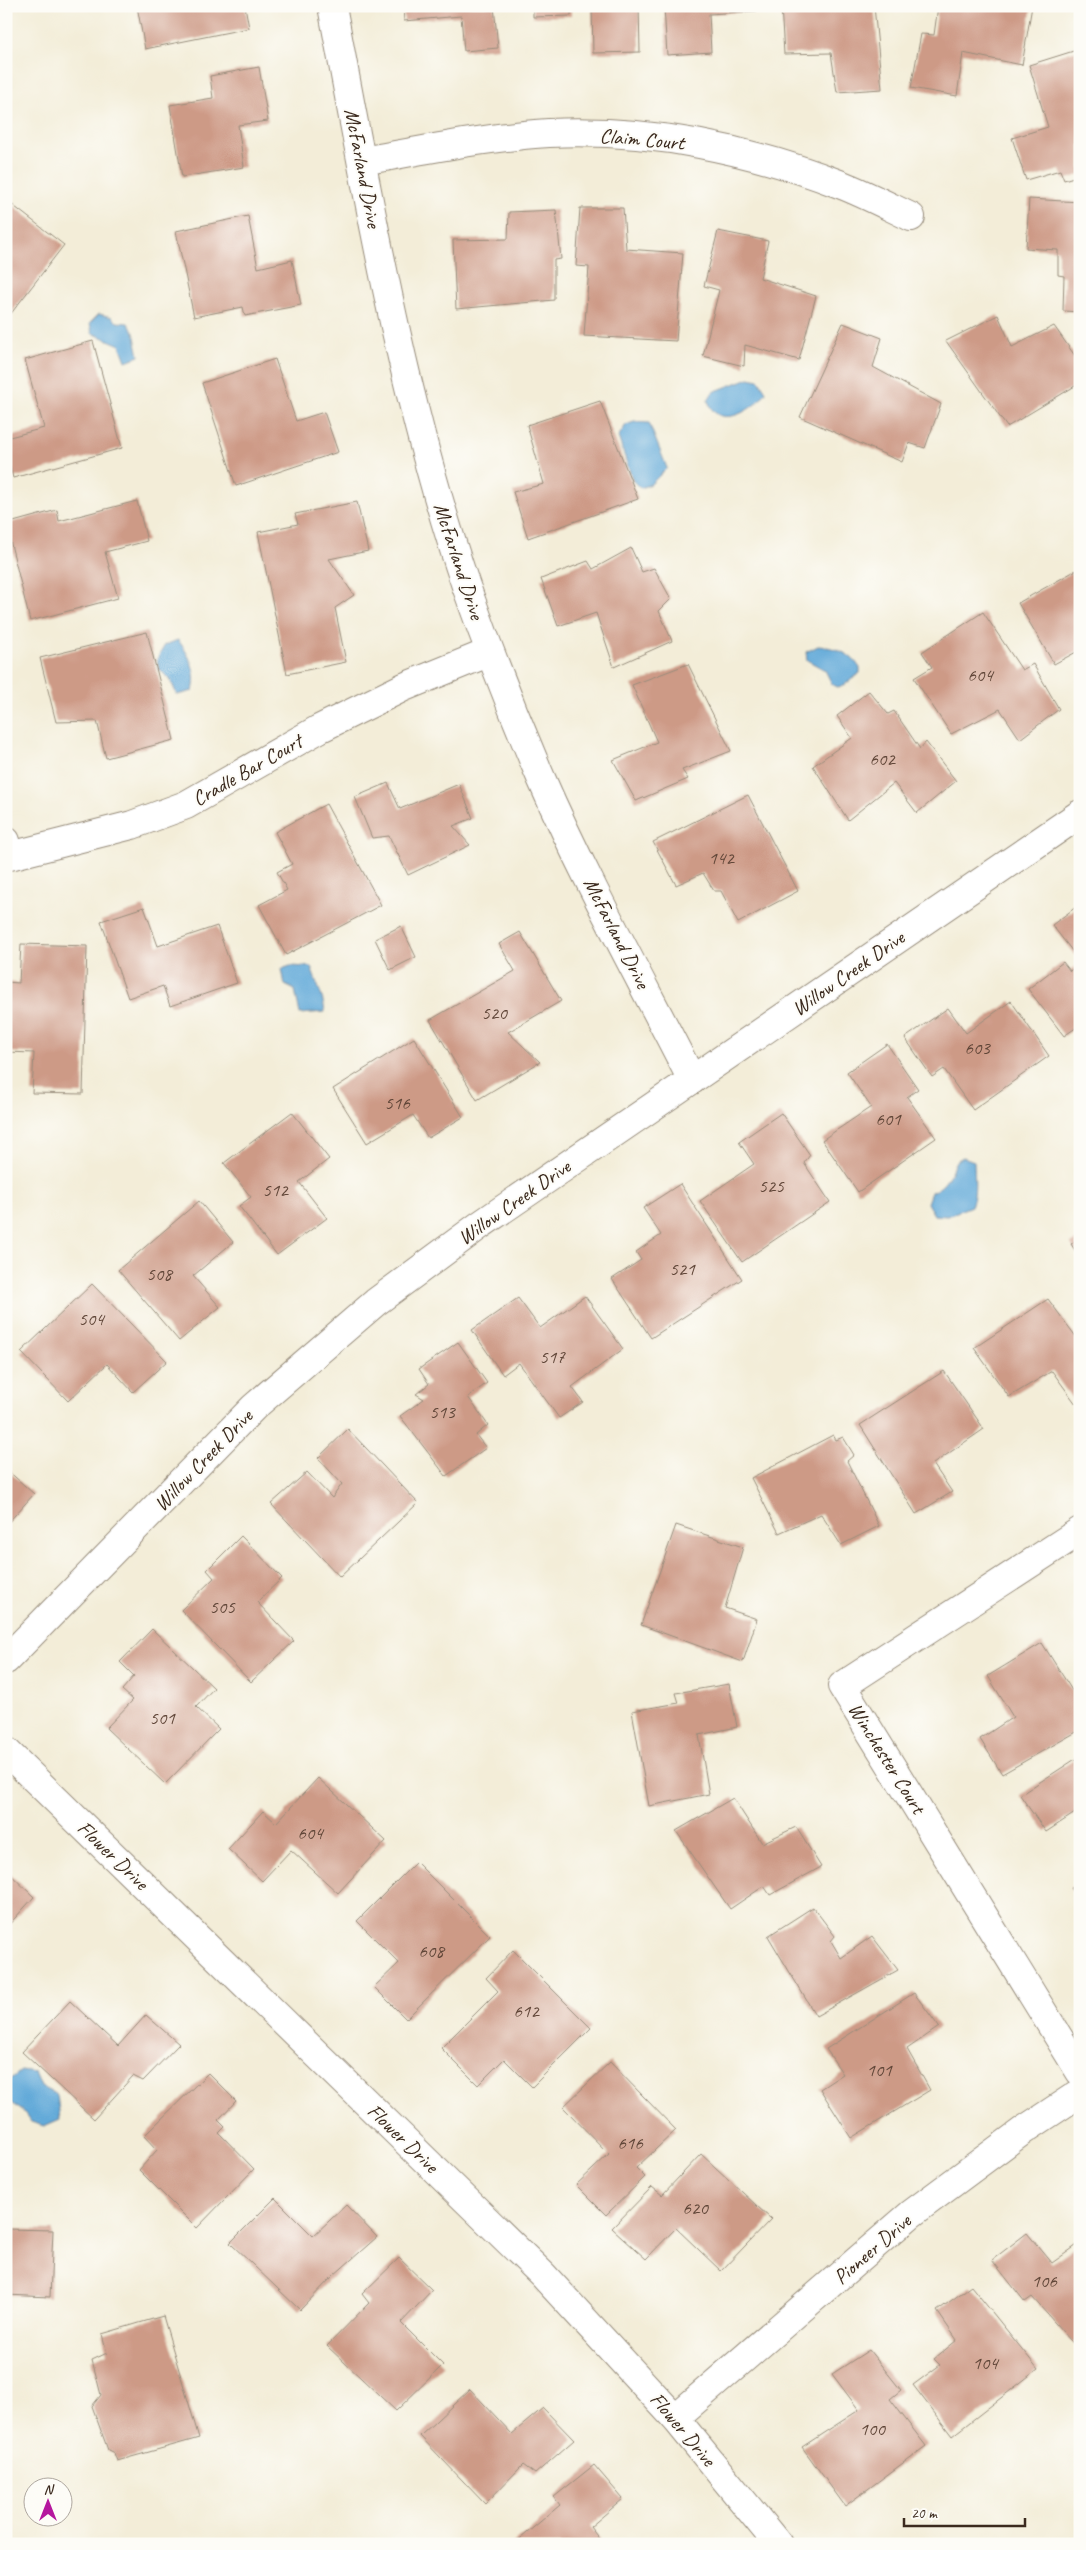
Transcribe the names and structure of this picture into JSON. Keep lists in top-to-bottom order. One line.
{"streets":{"street":["Claim Court","McFarland Drive","Cradle Bar Court","Willow Creek Drive","Winchester Court","Flower Drive","Pioneer Drive"]},"crossings":[["Claim Court","McFarland Drive"],["McFarland Drive","Cradle Bar Court"],["McFarland Drive","Willow Creek Drive"],["Flower Drive","Pioneer Drive"]],"house_numbers":["604","602","142","520","603","516","601","525","512","521","508","504","517","513","505","501","604","608","612","101","616","620","106","104","100"],"scale_bar":"20 m","north":"top"}
